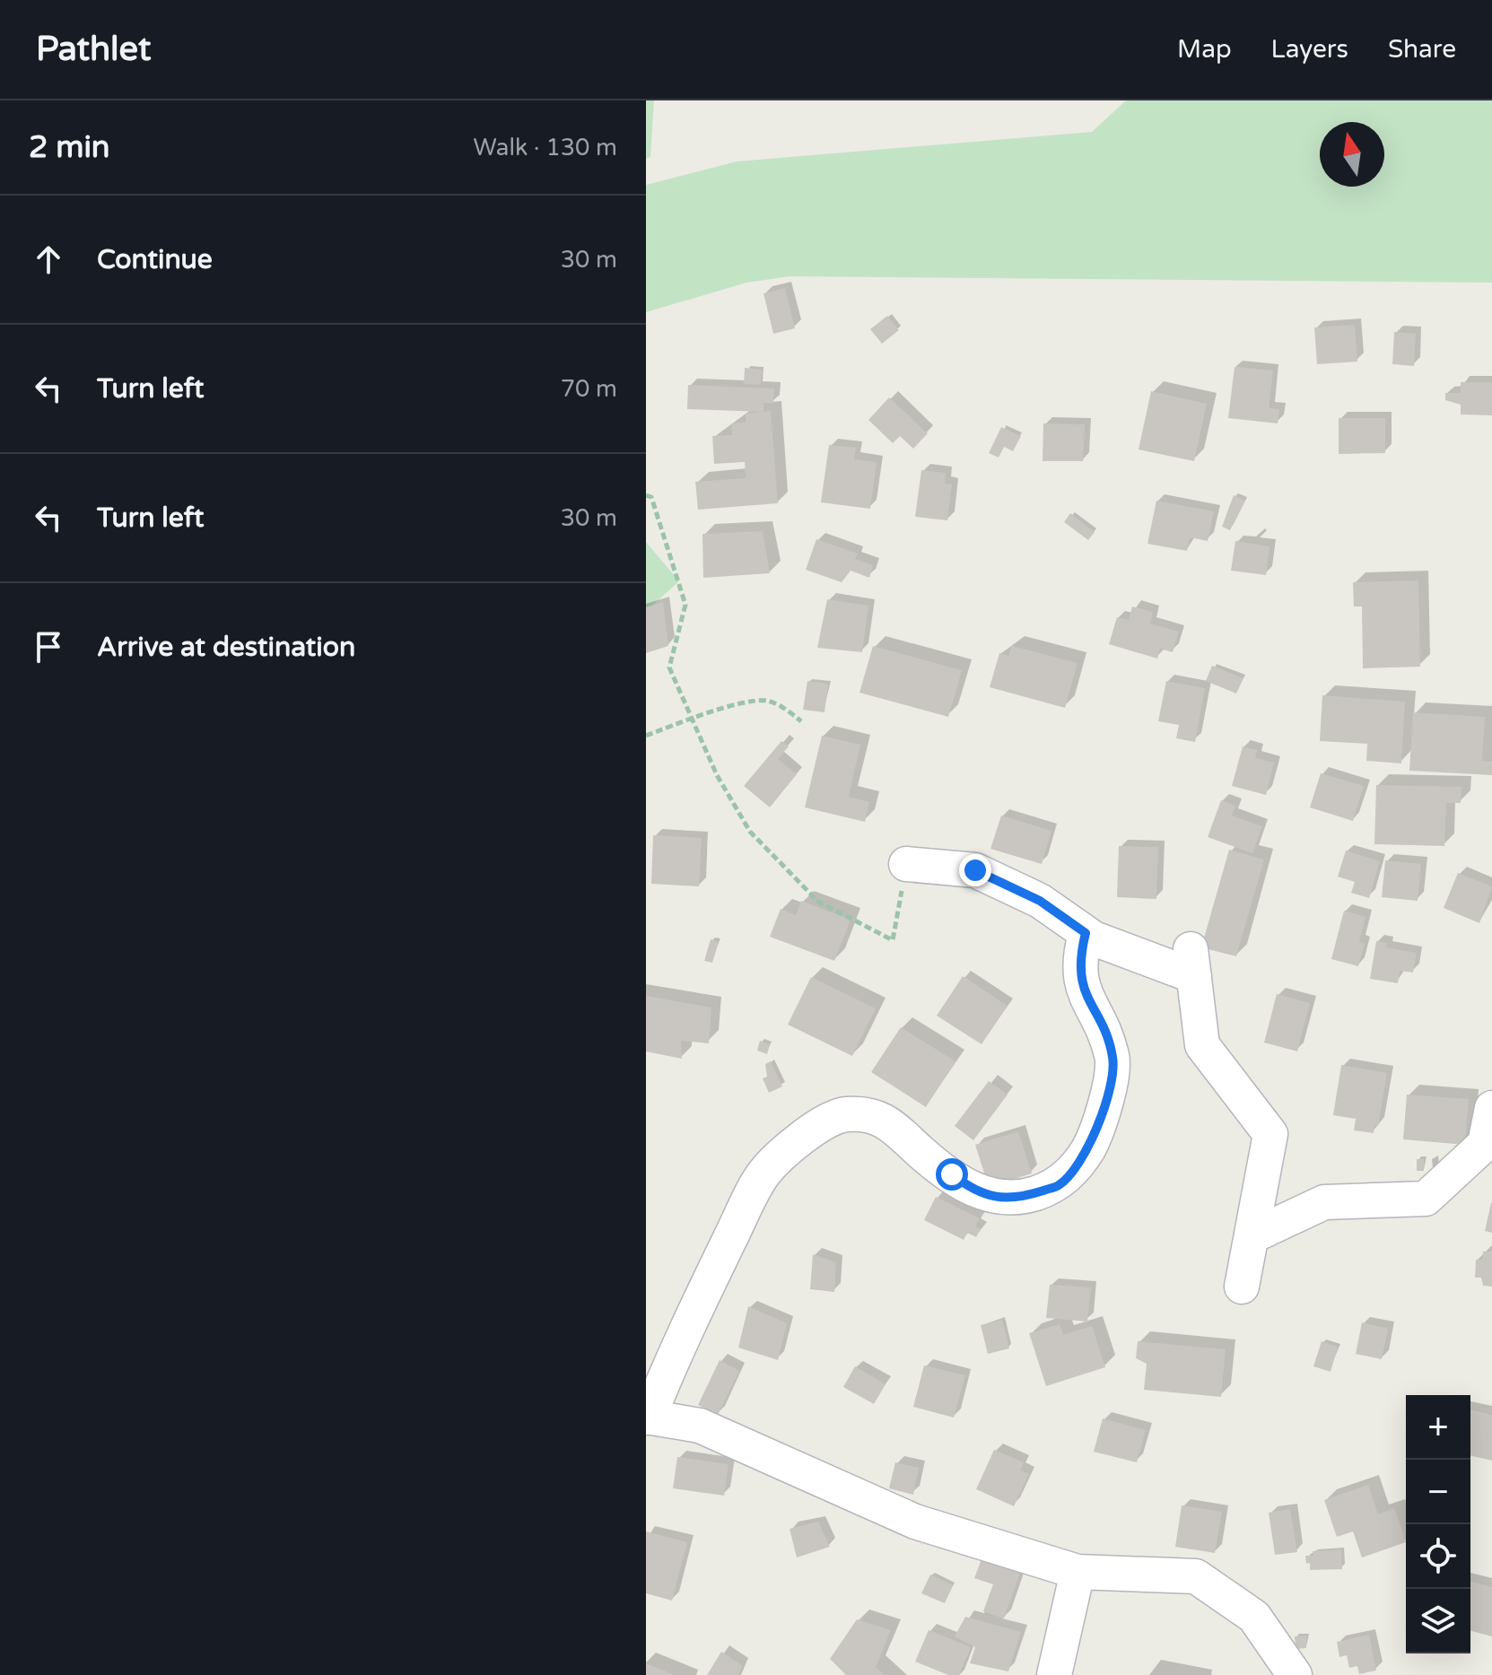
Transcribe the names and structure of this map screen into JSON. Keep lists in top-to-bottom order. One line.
{"north":"top","page":{"header":"Pathlet","nav":["Map","Layers","Share"],"heading":["2 min","Walk · 130 m"],"list":[["Continue","30 m"],["Turn left","70 m"],["Turn left","30 m"],"Arrive at destination"],"map_buttons":["+","−"]}}
